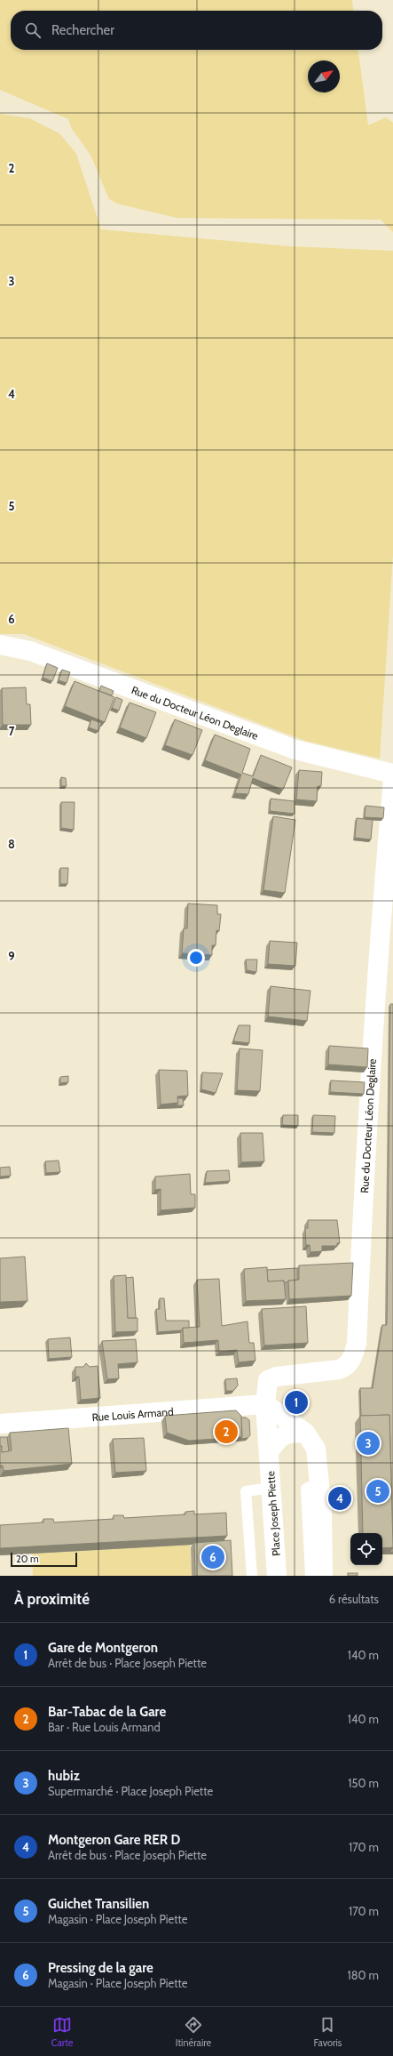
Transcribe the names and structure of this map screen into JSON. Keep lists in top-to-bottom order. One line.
{"streets":{"street":["Rue du Docteur Léon Deglaire","Rue Louis Armand","Place Joseph Piette"]},"crossings":[["Rue du Docteur Léon Deglaire","Rue Louis Armand"],["Rue du Docteur Léon Deglaire","Place Joseph Piette"],["Rue Louis Armand","Place Joseph Piette"]],"scale_bar":"20 m","north":"top right","page":{"search":"Rechercher","pins":["1","2","3","5","4","6"],"scale":"20 m","heading":["À proximité","6 résultats"],"list":[{"mark":"1","name":"Gare de Montgeron","note":"Arrêt de bus · Place Joseph Piette","value":"140 m"},{"mark":"2","name":"Bar-Tabac de la Gare","note":"Bar · Rue Louis Armand","value":"140 m"},{"mark":"3","name":"hubiz","note":"Supermarché · Place Joseph Piette","value":"150 m"},{"mark":"4","name":"Montgeron Gare RER D","note":"Arrêt de bus · Place Joseph Piette","value":"170 m"},{"mark":"5","name":"Guichet Transilien","note":"Magasin · Place Joseph Piette","value":"170 m"},{"mark":"6","name":"Pressing de la gare","note":"Magasin · Place Joseph Piette","value":"180 m"}],"nav":["Carte","Itinéraire","Favoris"]},"grid":{"rows":["2","3","4","5","6","7","8","9"]}}
